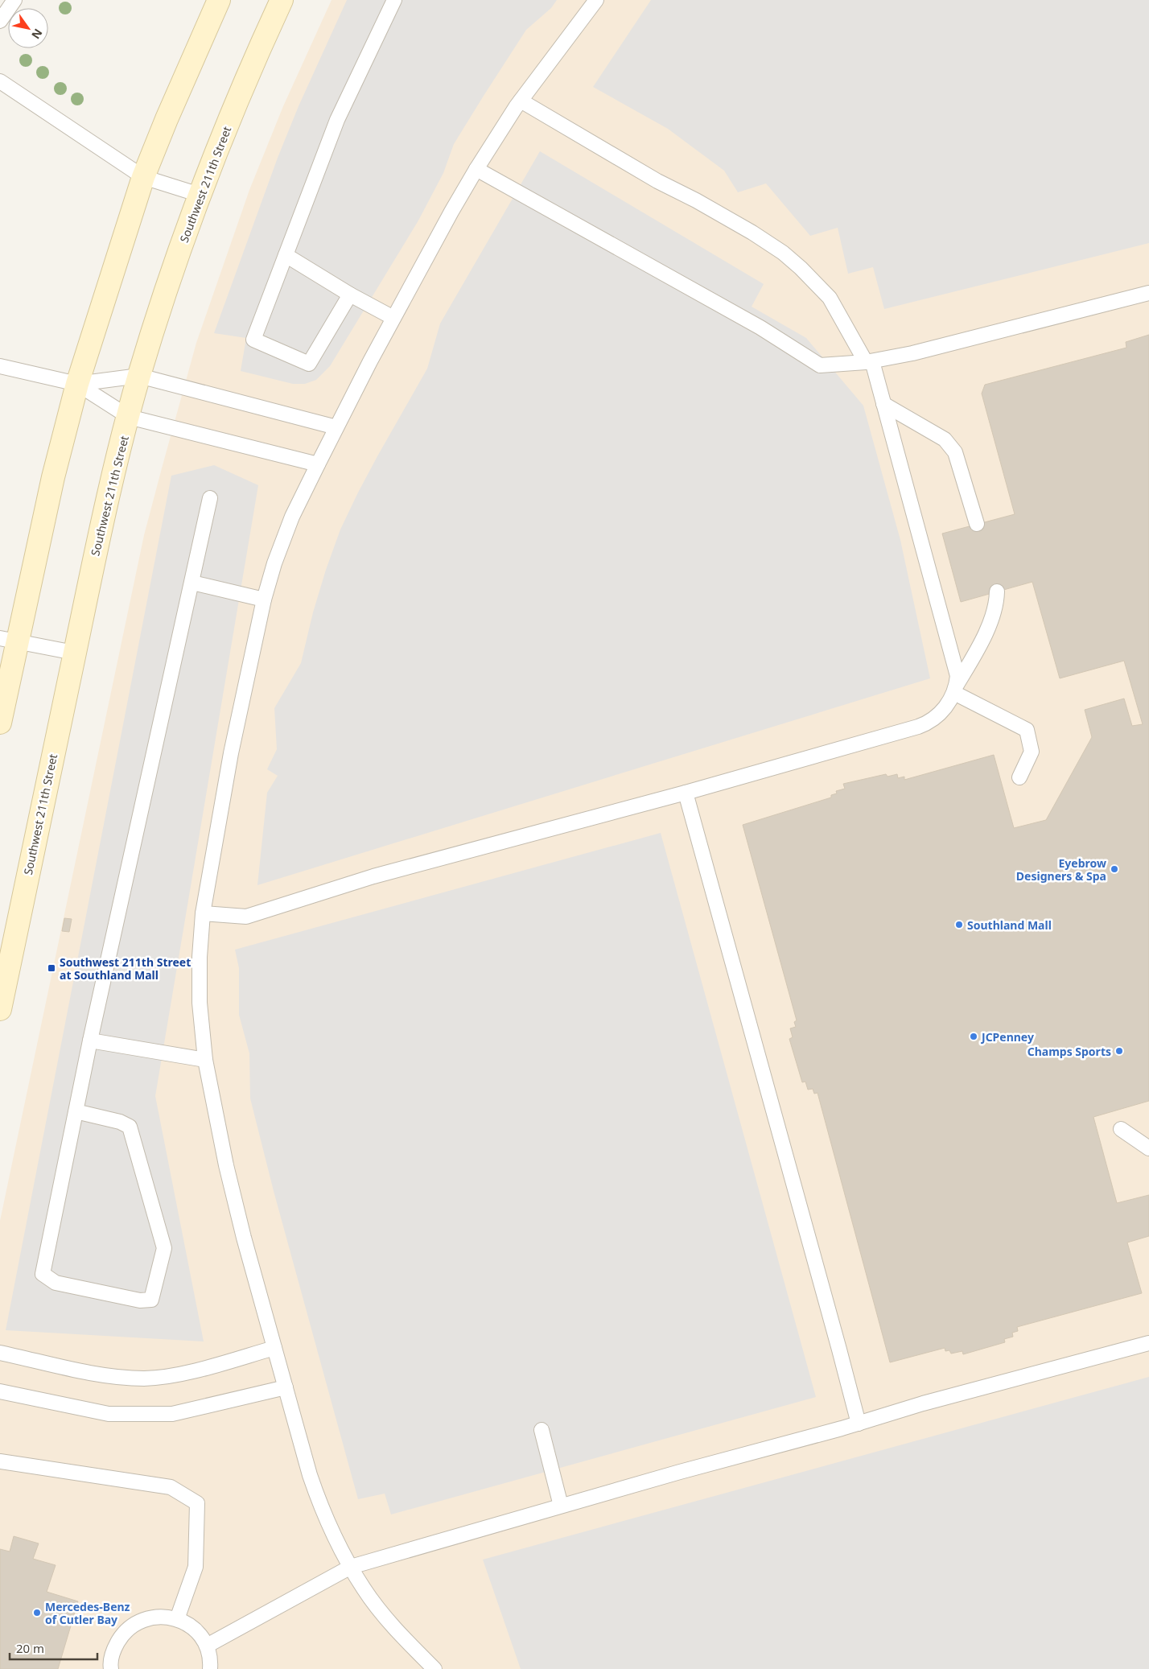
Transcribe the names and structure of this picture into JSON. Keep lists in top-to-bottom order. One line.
{"streets":{"main road":["Southwest 211th Street"]},"places":{"other":["Eyebrow Designers & Spa","Southland Mall","JCPenney","Champs Sports","Mercedes-Benz of Cutler Bay"],"transit":["Southwest 211th Street at Southland Mall"]},"scale_bar":"20 m","north":"bottom right"}
